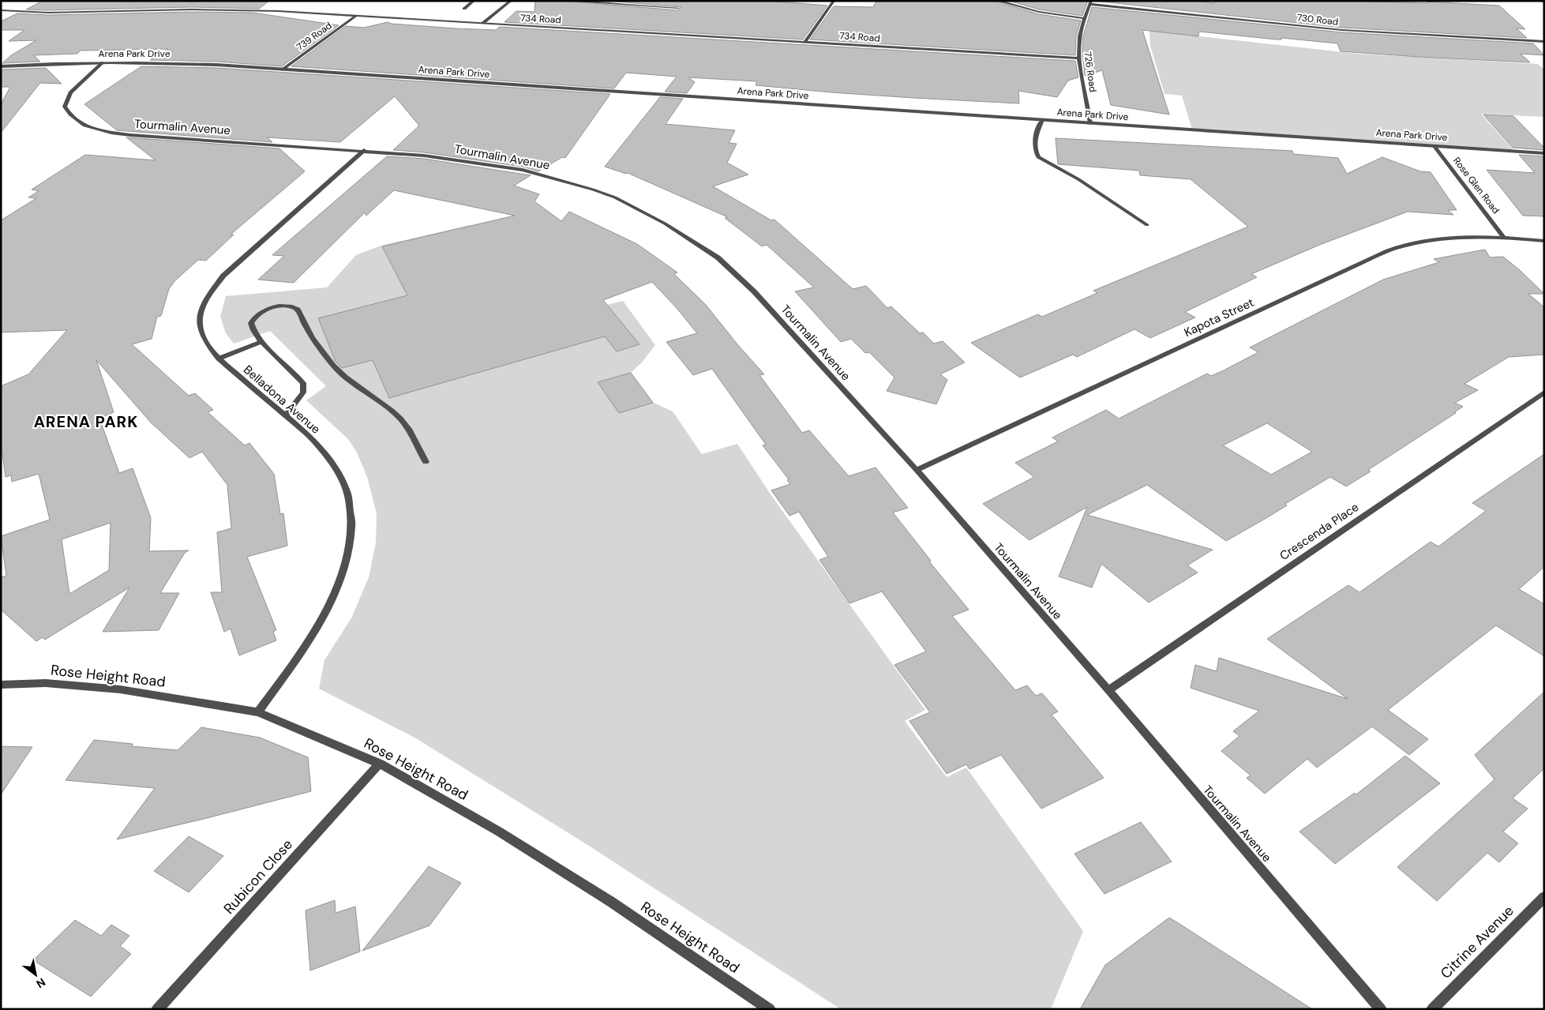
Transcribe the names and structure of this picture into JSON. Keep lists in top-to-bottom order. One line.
{"streets":{"street":["734 Road","730 Road","739 Road","Arena Park Drive","726 Road","Tourmalin Avenue","Rose Glen Road","Kapota Street","Belladona Avenue","Crescenda Place","Rose Height Road","Rubicon Close","Citrine Avenue"]},"crossings":[["734 Road","739 Road"],["734 Road","726 Road"],["730 Road","726 Road"],["739 Road","Arena Park Drive"],["Arena Park Drive","726 Road"],["Arena Park Drive","Tourmalin Avenue"],["Arena Park Drive","Rose Glen Road"],["Tourmalin Avenue","Kapota Street"],["Tourmalin Avenue","Belladona Avenue"],["Tourmalin Avenue","Crescenda Place"],["Rose Glen Road","Kapota Street"],["Belladona Avenue","Rose Height Road"],["Rose Height Road","Rubicon Close"]],"districts":["ARENA PARK"],"north":"bottom right"}
